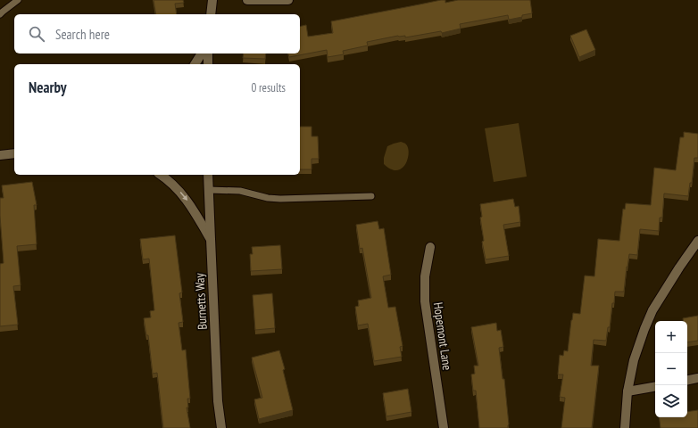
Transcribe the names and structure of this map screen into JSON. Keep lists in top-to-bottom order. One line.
{"streets":{"street":["Burnetts Way","Hopemont Lane"]},"page":{"search":"Search here","heading":["Nearby","0 results"],"map_buttons":["+","−"]}}
